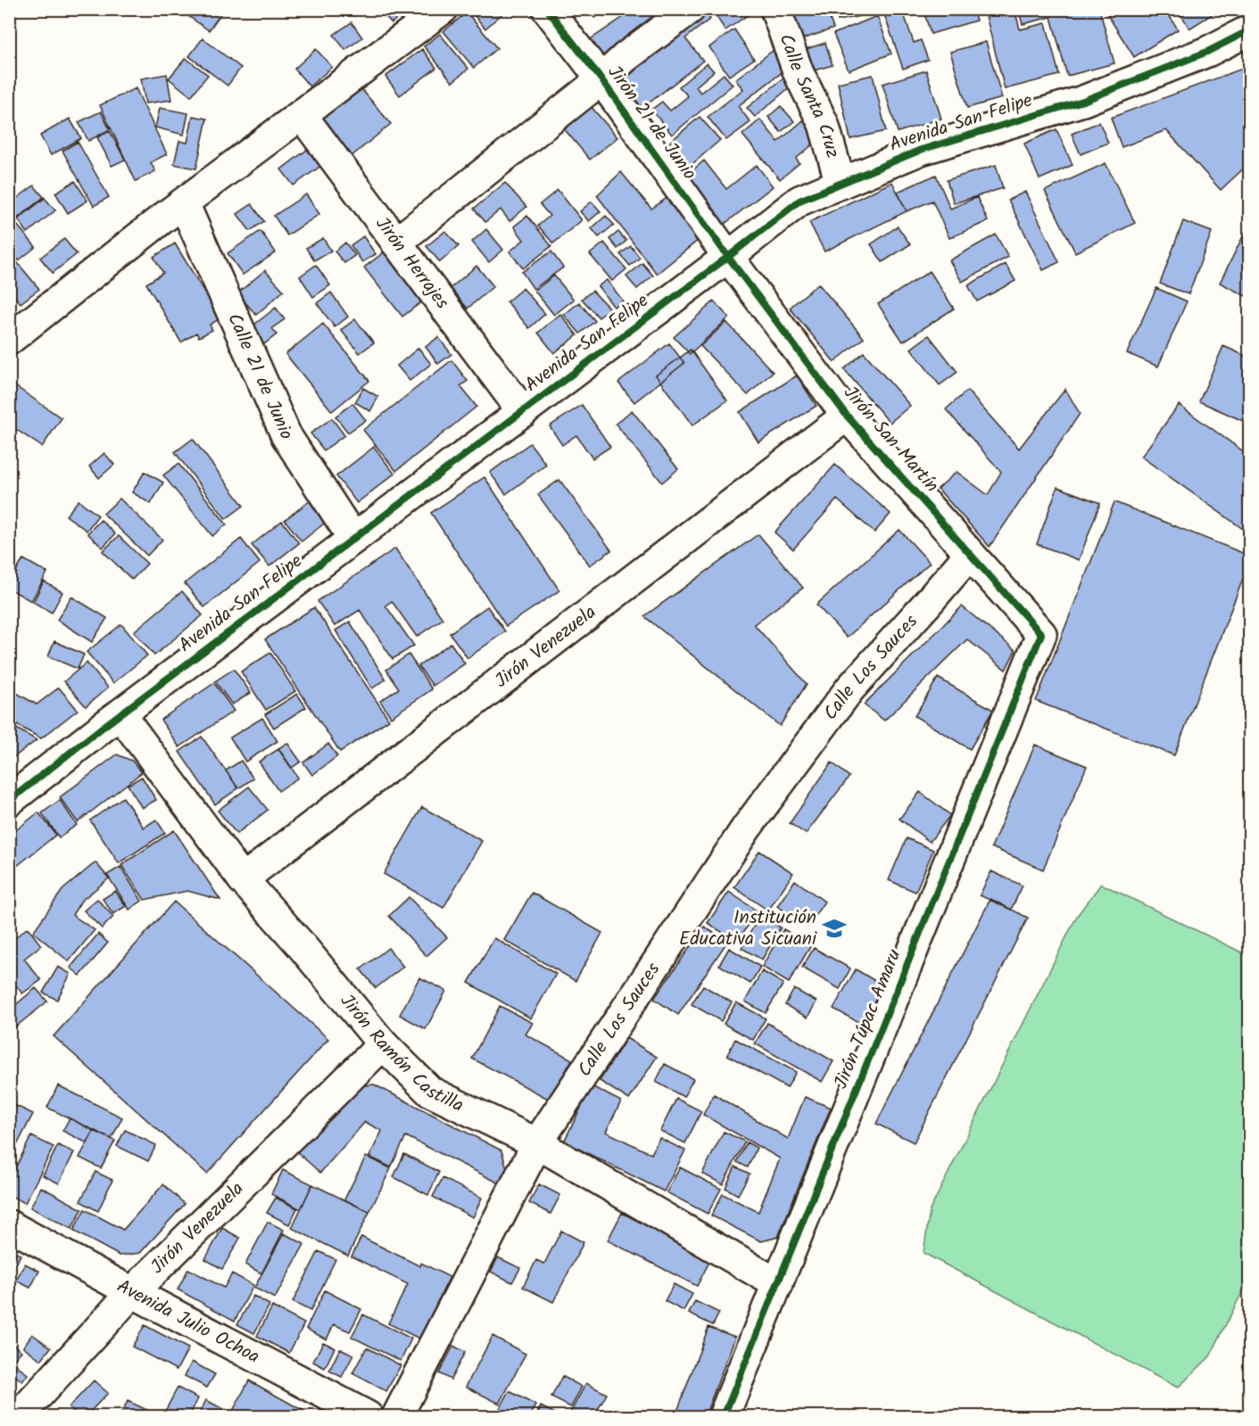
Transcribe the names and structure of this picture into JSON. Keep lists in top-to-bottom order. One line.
{"streets":{"street":["Calle Santa Cruz","Jirón 21 de Junio","Avenida San Felipe","Jirón Herrajes","Calle 21 de Junio","Jirón San Martín","Jirón Venezuela","Calle Los Sauces","Jirón Túpac Amaru","Jirón Ramón Castilla","Avenida Julio Ochoa"]},"crossings":[["Calle Santa Cruz","Avenida San Felipe"],["Jirón 21 de Junio","Avenida San Felipe"],["Jirón 21 de Junio","Jirón San Martín"],["Avenida San Felipe","Jirón Herrajes"],["Avenida San Felipe","Calle 21 de Junio"],["Avenida San Felipe","Jirón San Martín"],["Avenida San Felipe","Jirón Ramón Castilla"],["Jirón San Martín","Jirón Venezuela"],["Jirón San Martín","Calle Los Sauces"],["Jirón San Martín","Jirón Túpac Amaru"],["Jirón Venezuela","Jirón Ramón Castilla"],["Jirón Venezuela","Avenida Julio Ochoa"],["Calle Los Sauces","Jirón Ramón Castilla"],["Jirón Túpac Amaru","Jirón Ramón Castilla"]],"places":{"school or university":["Institución Educativa Sicuani"]}}
